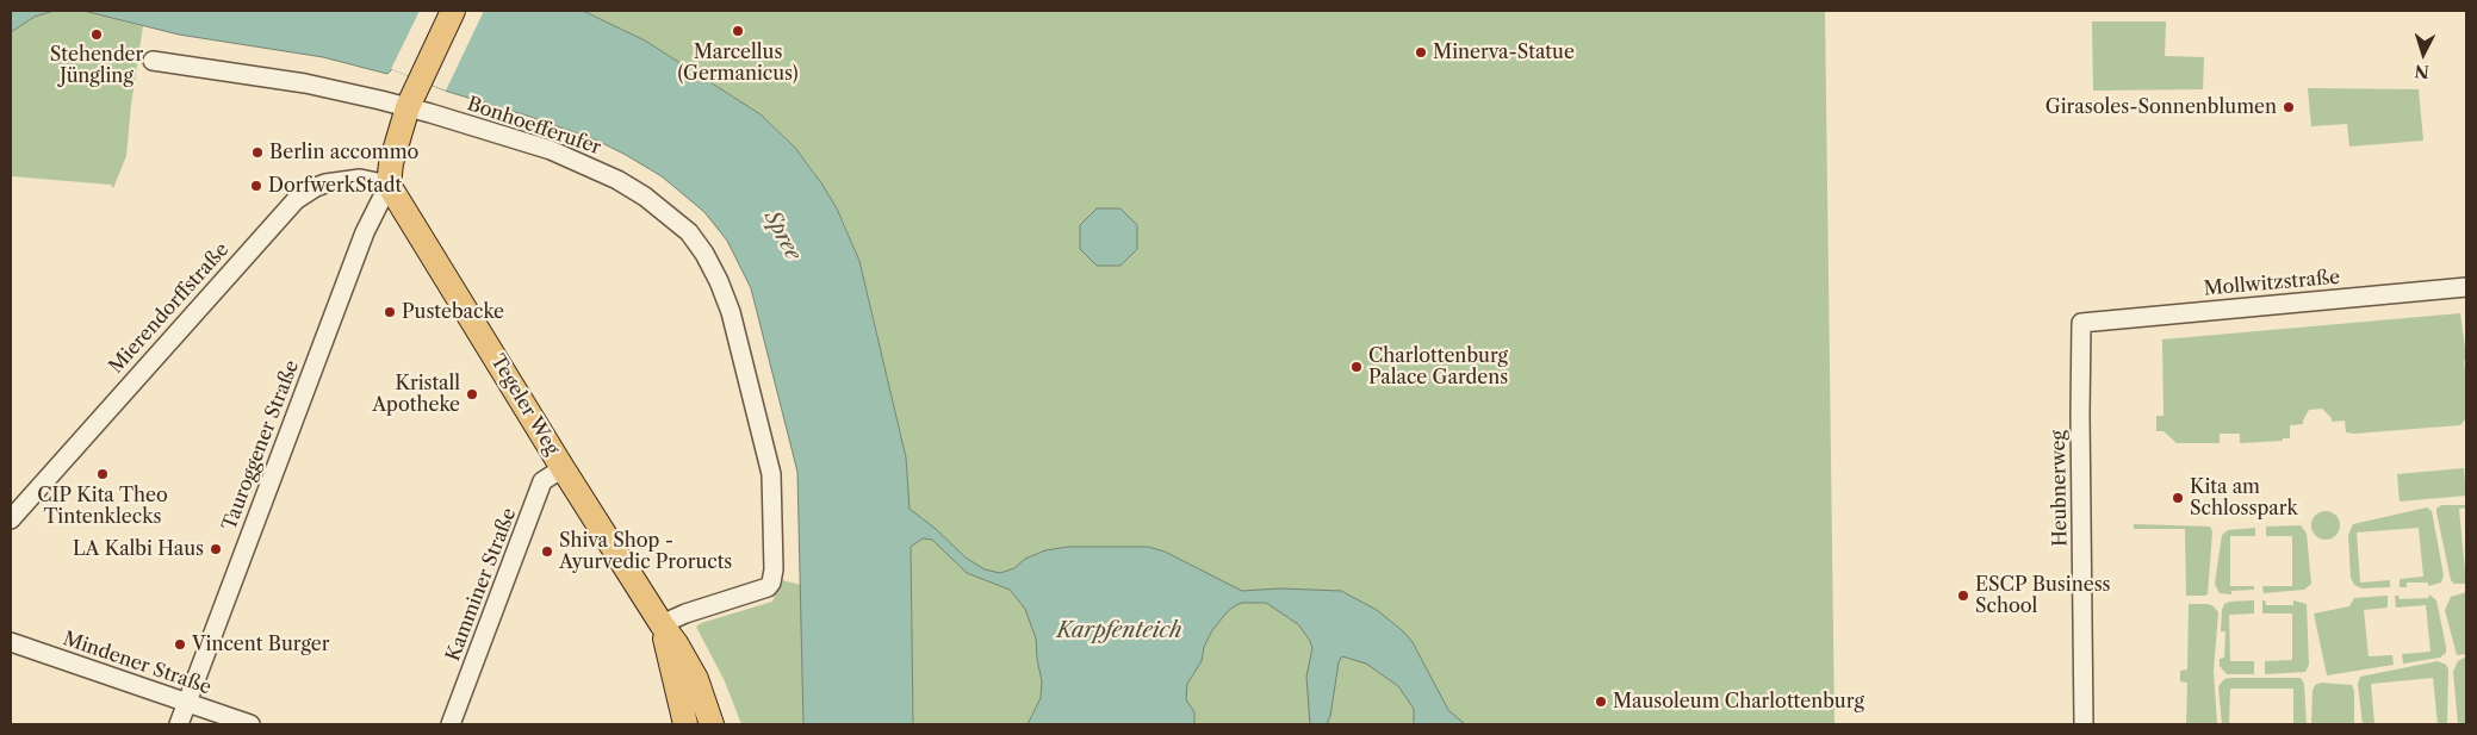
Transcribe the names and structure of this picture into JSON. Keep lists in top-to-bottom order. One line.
{"streets":{"main road":["Tegeler Weg"],"street":["Bonhoefferufer","Mollwitzstraße","Mierendorffstraße","Tauroggener Straße","Heubnerweg","Kamminer Straße","Mindener Straße"]},"crossings":[["Bonhoefferufer","Tegeler Weg"],["Mollwitzstraße","Heubnerweg"],["Mierendorffstraße","Tegeler Weg"],["Mierendorffstraße","Tauroggener Straße"],["Tegeler Weg","Tauroggener Straße"],["Tegeler Weg","Kamminer Straße"],["Tauroggener Straße","Mindener Straße"]],"water":["Spree","Karpfenteich"],"places":["Marcellus (Germanicus)","Stehender Jüngling","Minerva-Statue","Girasoles-Sonnenblumen","Berlin accommo","DorfwerkStadt","Pustebacke","Charlottenburg Palace Gardens","Kristall Apotheke","CIP Kita Theo Tintenklecks","Kita am Schlosspark","LA Kalbi Haus","Shiva Shop - Ayurvedic Proructs","ESCP Business School","Vincent Burger","Mausoleum Charlottenburg"],"north":"bottom"}
